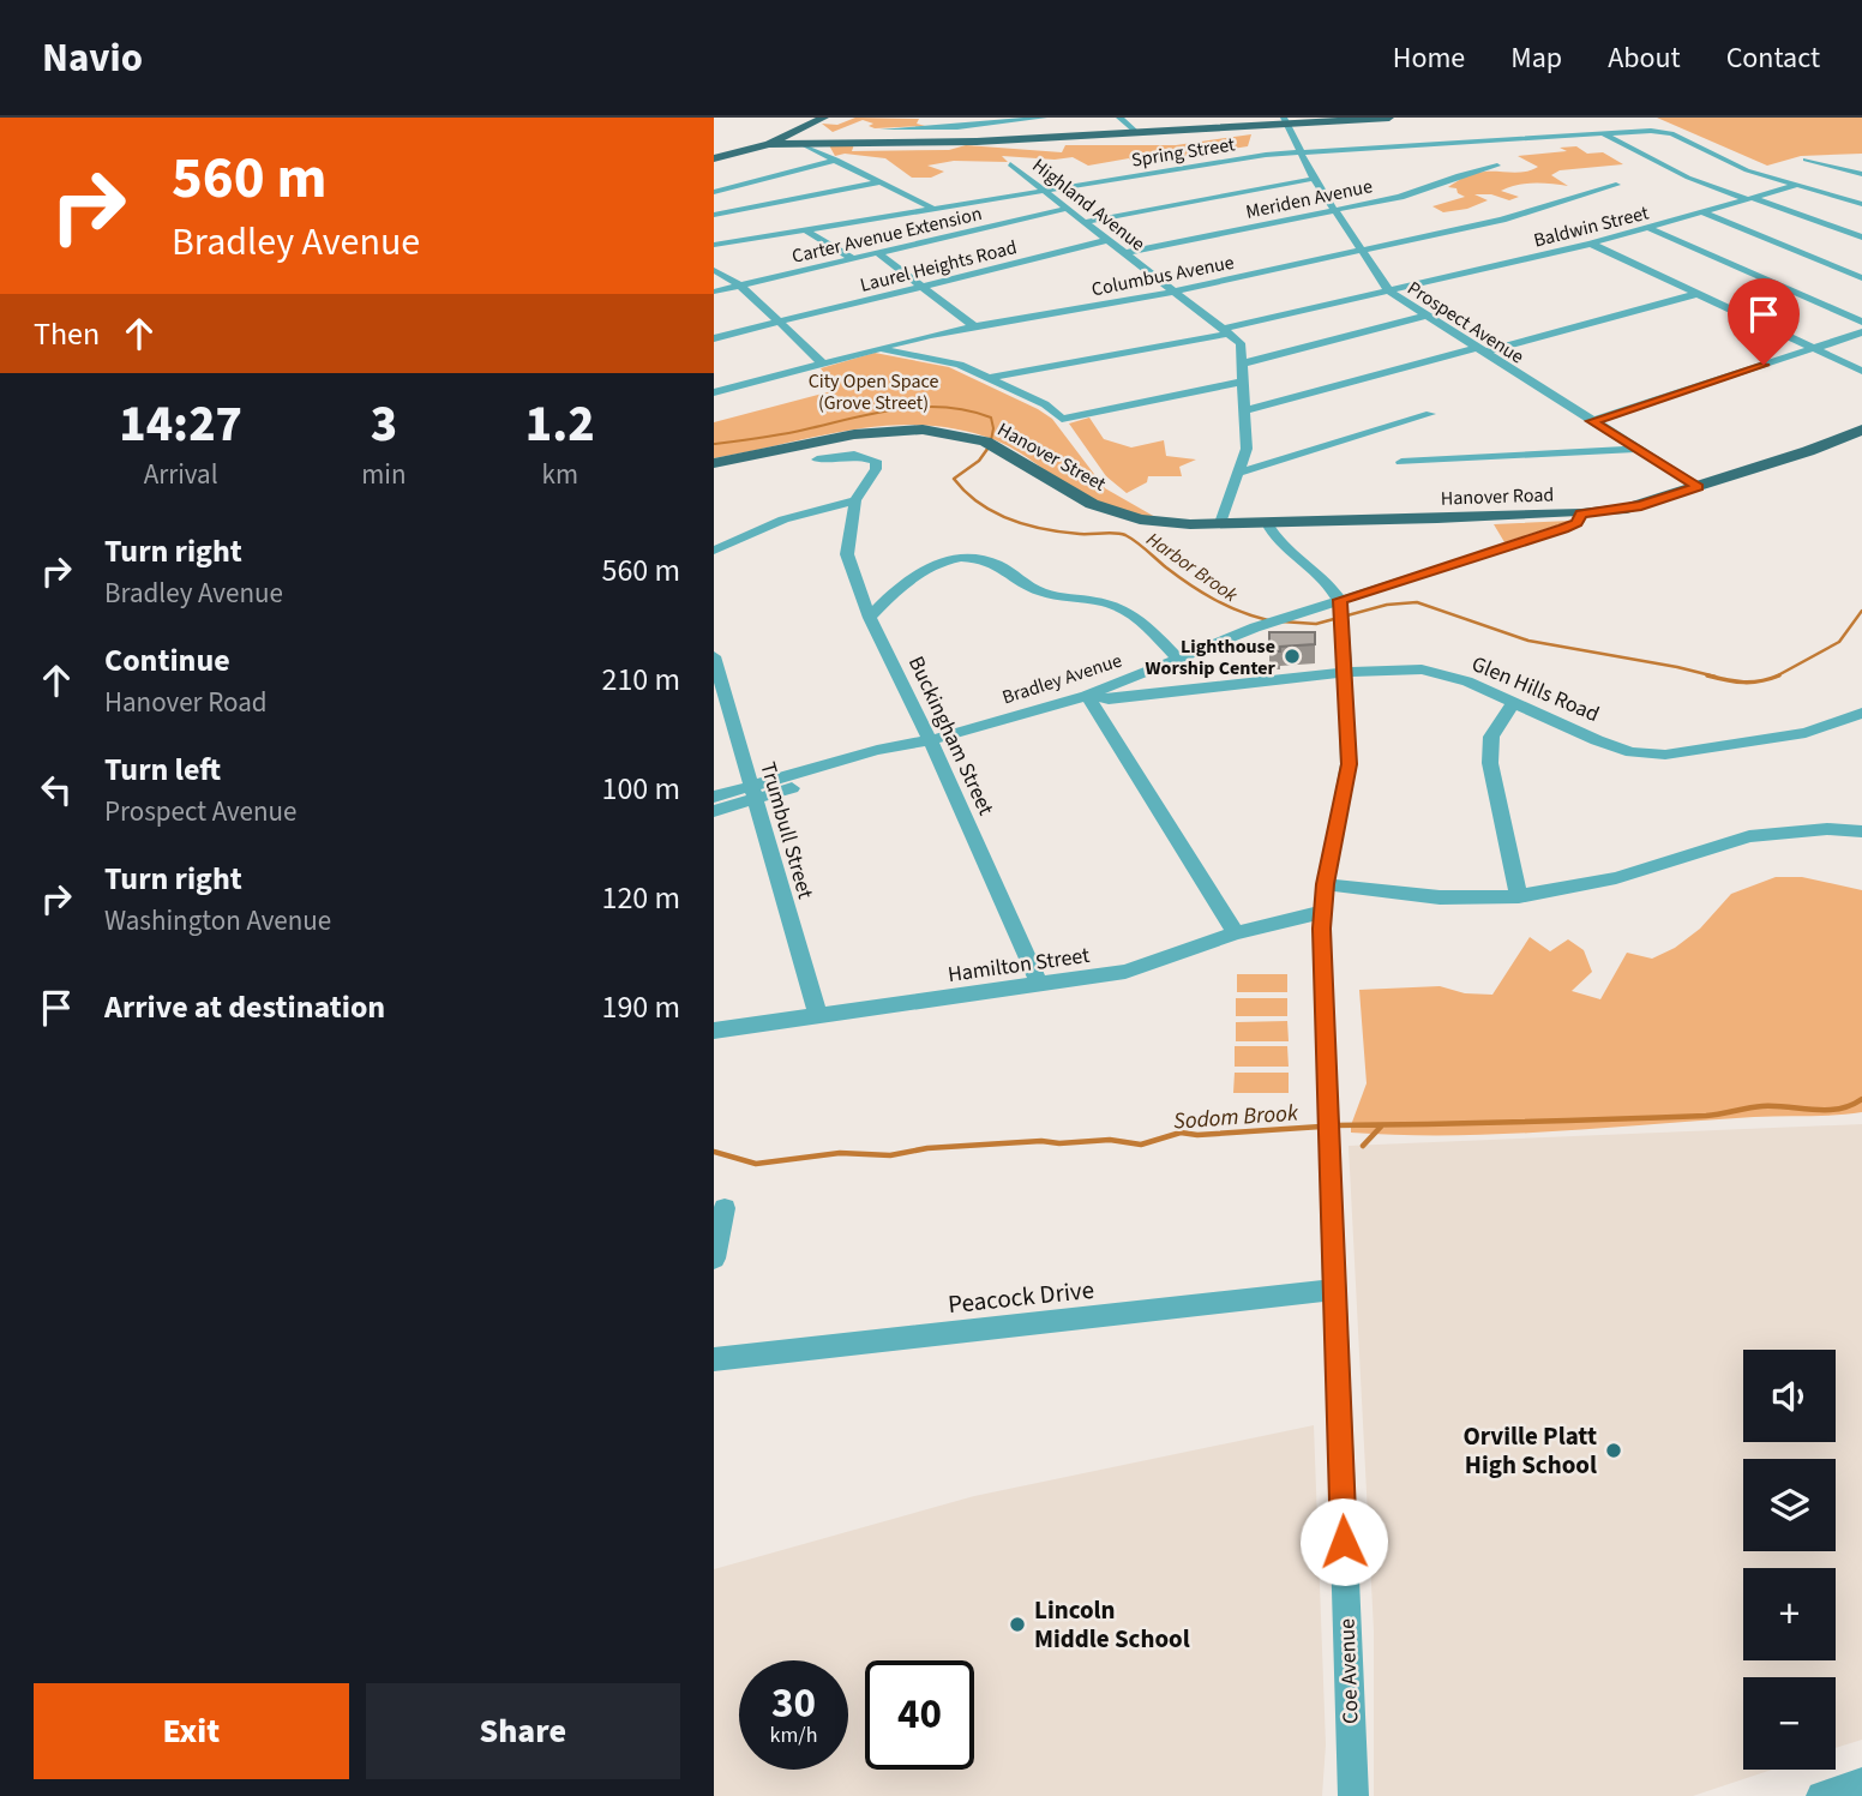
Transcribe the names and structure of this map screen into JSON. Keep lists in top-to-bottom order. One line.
{"streets":{"main road":["Hanover Street","Hanover Road"],"street":["Spring Street","Meriden Avenue","Highland Avenue","Baldwin Street","Carter Avenue Extension","Laurel Heights Road","Columbus Avenue","Prospect Avenue","Bradley Avenue","Glen Hills Road","Buckingham Street","Trumbull Street","Hamilton Street","Peacock Drive","Coe Avenue"]},"crossings":[["Spring Street","Highland Avenue"],["Spring Street","Baldwin Street"],["Spring Street","Prospect Avenue"],["Meriden Avenue","Highland Avenue"],["Meriden Avenue","Prospect Avenue"],["Highland Avenue","Baldwin Street"],["Highland Avenue","Carter Avenue Extension"],["Highland Avenue","Laurel Heights Road"],["Highland Avenue","Columbus Avenue"],["Baldwin Street","Prospect Avenue"],["Columbus Avenue","Prospect Avenue"],["Prospect Avenue","Hanover Road"],["Hanover Street","Hanover Road"],["Hanover Road","Bradley Avenue"],["Bradley Avenue","Glen Hills Road"],["Bradley Avenue","Buckingham Street"],["Bradley Avenue","Trumbull Street"],["Bradley Avenue","Coe Avenue"],["Glen Hills Road","Coe Avenue"],["Buckingham Street","Hamilton Street"],["Trumbull Street","Hamilton Street"],["Hamilton Street","Coe Avenue"],["Peacock Drive","Coe Avenue"]],"water":["Harbor Brook","Sodom Brook"],"parks":["City Open Space (Grove Street)"],"places":["Lighthouse Worship Center","Orville Platt High School","Lincoln Middle School"],"page":{"header":"Navio","nav":["Home","Map","About","Contact"],"turn":["560 m","Bradley Avenue"],"then":"Then","eta":["14:27","Arrival","3","min","1.2","km"],"list":[{"name":"Turn right","note":"Bradley Avenue","value":"560 m"},{"name":"Continue","note":"Hanover Road","value":"210 m"},{"name":"Turn left","note":"Prospect Avenue","value":"100 m"},{"name":"Turn right","note":"Washington Avenue","value":"120 m"},{"name":"Arrive at destination","value":"190 m"}],"map_buttons":["+","−"],"speed":"30 km/h","limit":"40","buttons":["Exit","Share"]}}
